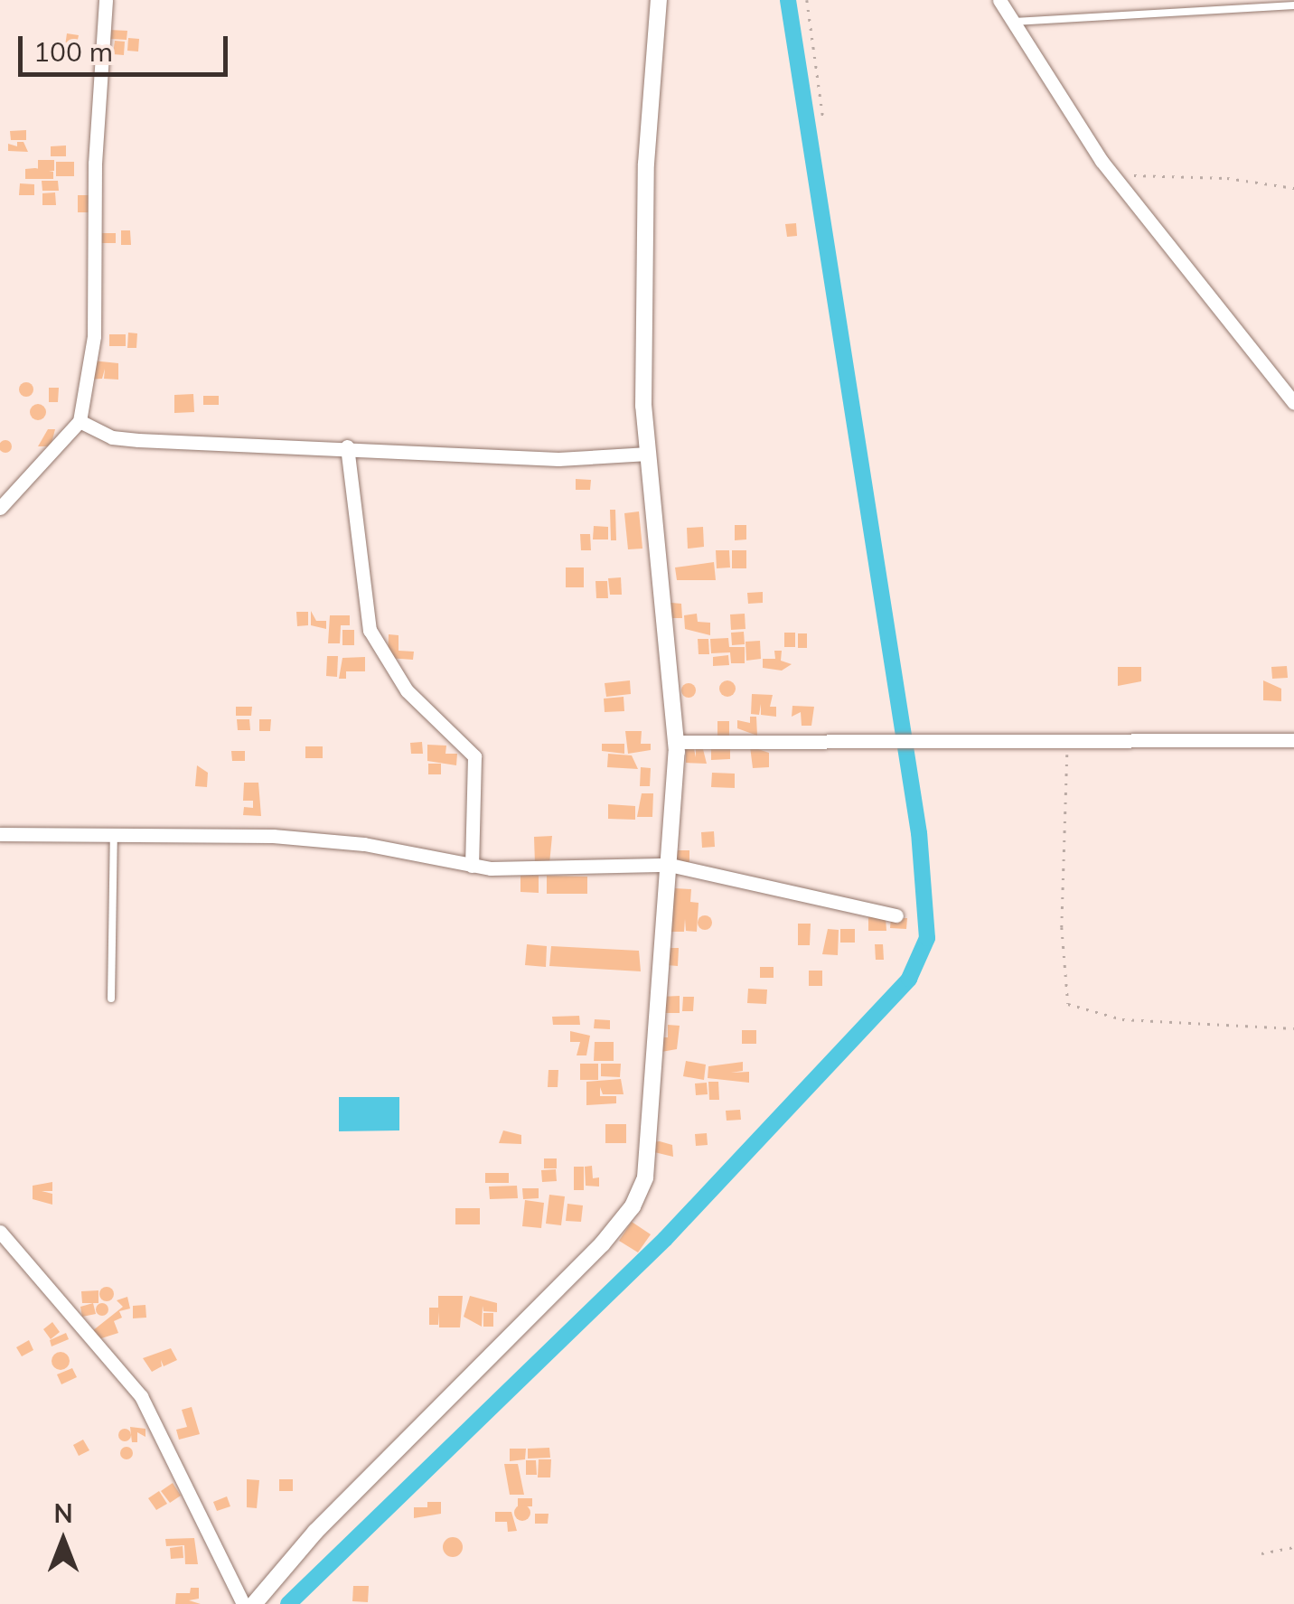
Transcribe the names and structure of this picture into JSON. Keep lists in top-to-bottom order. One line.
{"scale_bar":"100 m","north":"top"}
